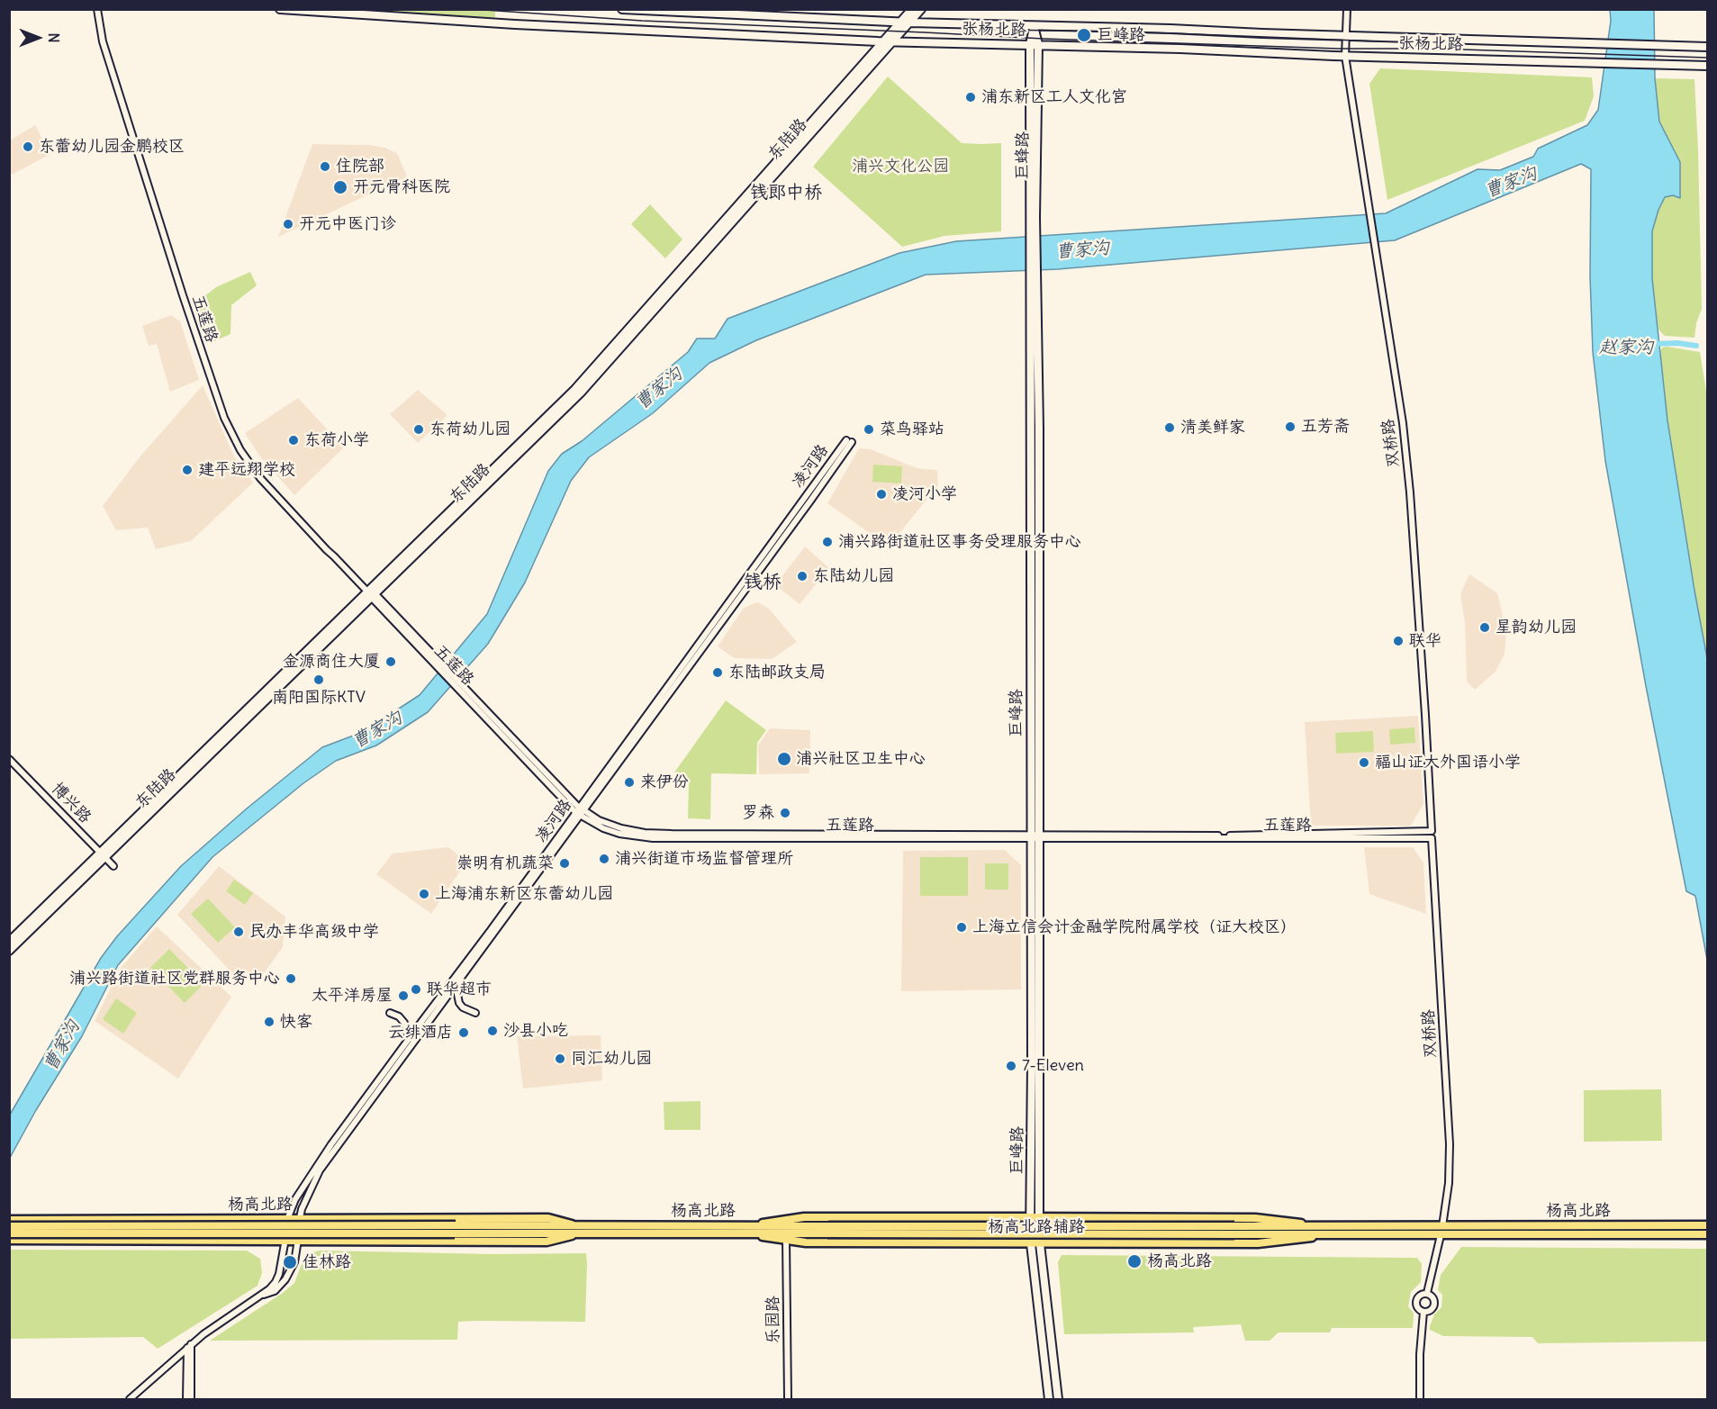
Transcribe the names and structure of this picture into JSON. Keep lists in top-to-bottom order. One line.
{"streets":{"main road":["张杨北路","东陆路","巨蜂路","巨峰路","杨高北路","杨高北路辅路"],"street":["五莲路","双桥路","凌河路","博兴路","乐园路"]},"crossings":[["张杨北路","东陆路"],["张杨北路","巨蜂路"],["张杨北路","双桥路"],["张杨北路","巨峰路"],["东陆路","五莲路"],["东陆路","博兴路"],["巨蜂路","巨峰路"],["五莲路","双桥路"],["五莲路","凌河路"],["五莲路","巨峰路"],["双桥路","杨高北路"],["凌河路","杨高北路"],["巨峰路","杨高北路辅路"],["杨高北路","杨高北路辅路"],["杨高北路辅路","乐园路"]],"districts":["钱郎中桥","钱桥"],"water":["曹家沟","赵家沟"],"parks":["浦兴文化公园"],"places":["巨峰路","浦东新区工人文化宫","东蕾幼儿园金鹏校区","住院部","开元骨科医院","开元中医门诊","五芳斋","清美鲜家","东荷幼儿园","菜鸟驿站","东荷小学","建平远翔学校","凌河小学","浦兴路街道社区事务受理服务中心","东陆幼儿园","星韵幼儿园","联华","金源商住大厦","东陆邮政支局","南阳国际KTV","浦兴社区卫生中心","福山证大外国语小学","来伊份","罗森","浦兴街道市场监督管理所","崇明有机蔬菜","上海浦东新区东蕾幼儿园","上海立信会计金融学院附属学校（证大校区）","民办丰华高级中学","浦兴路街道社区党群服务中心","联华超市","太平洋房屋","快客","沙县小吃","云绯酒店","同汇幼儿园","7-Eleven","杨高北路","佳林路"],"north":"right"}
